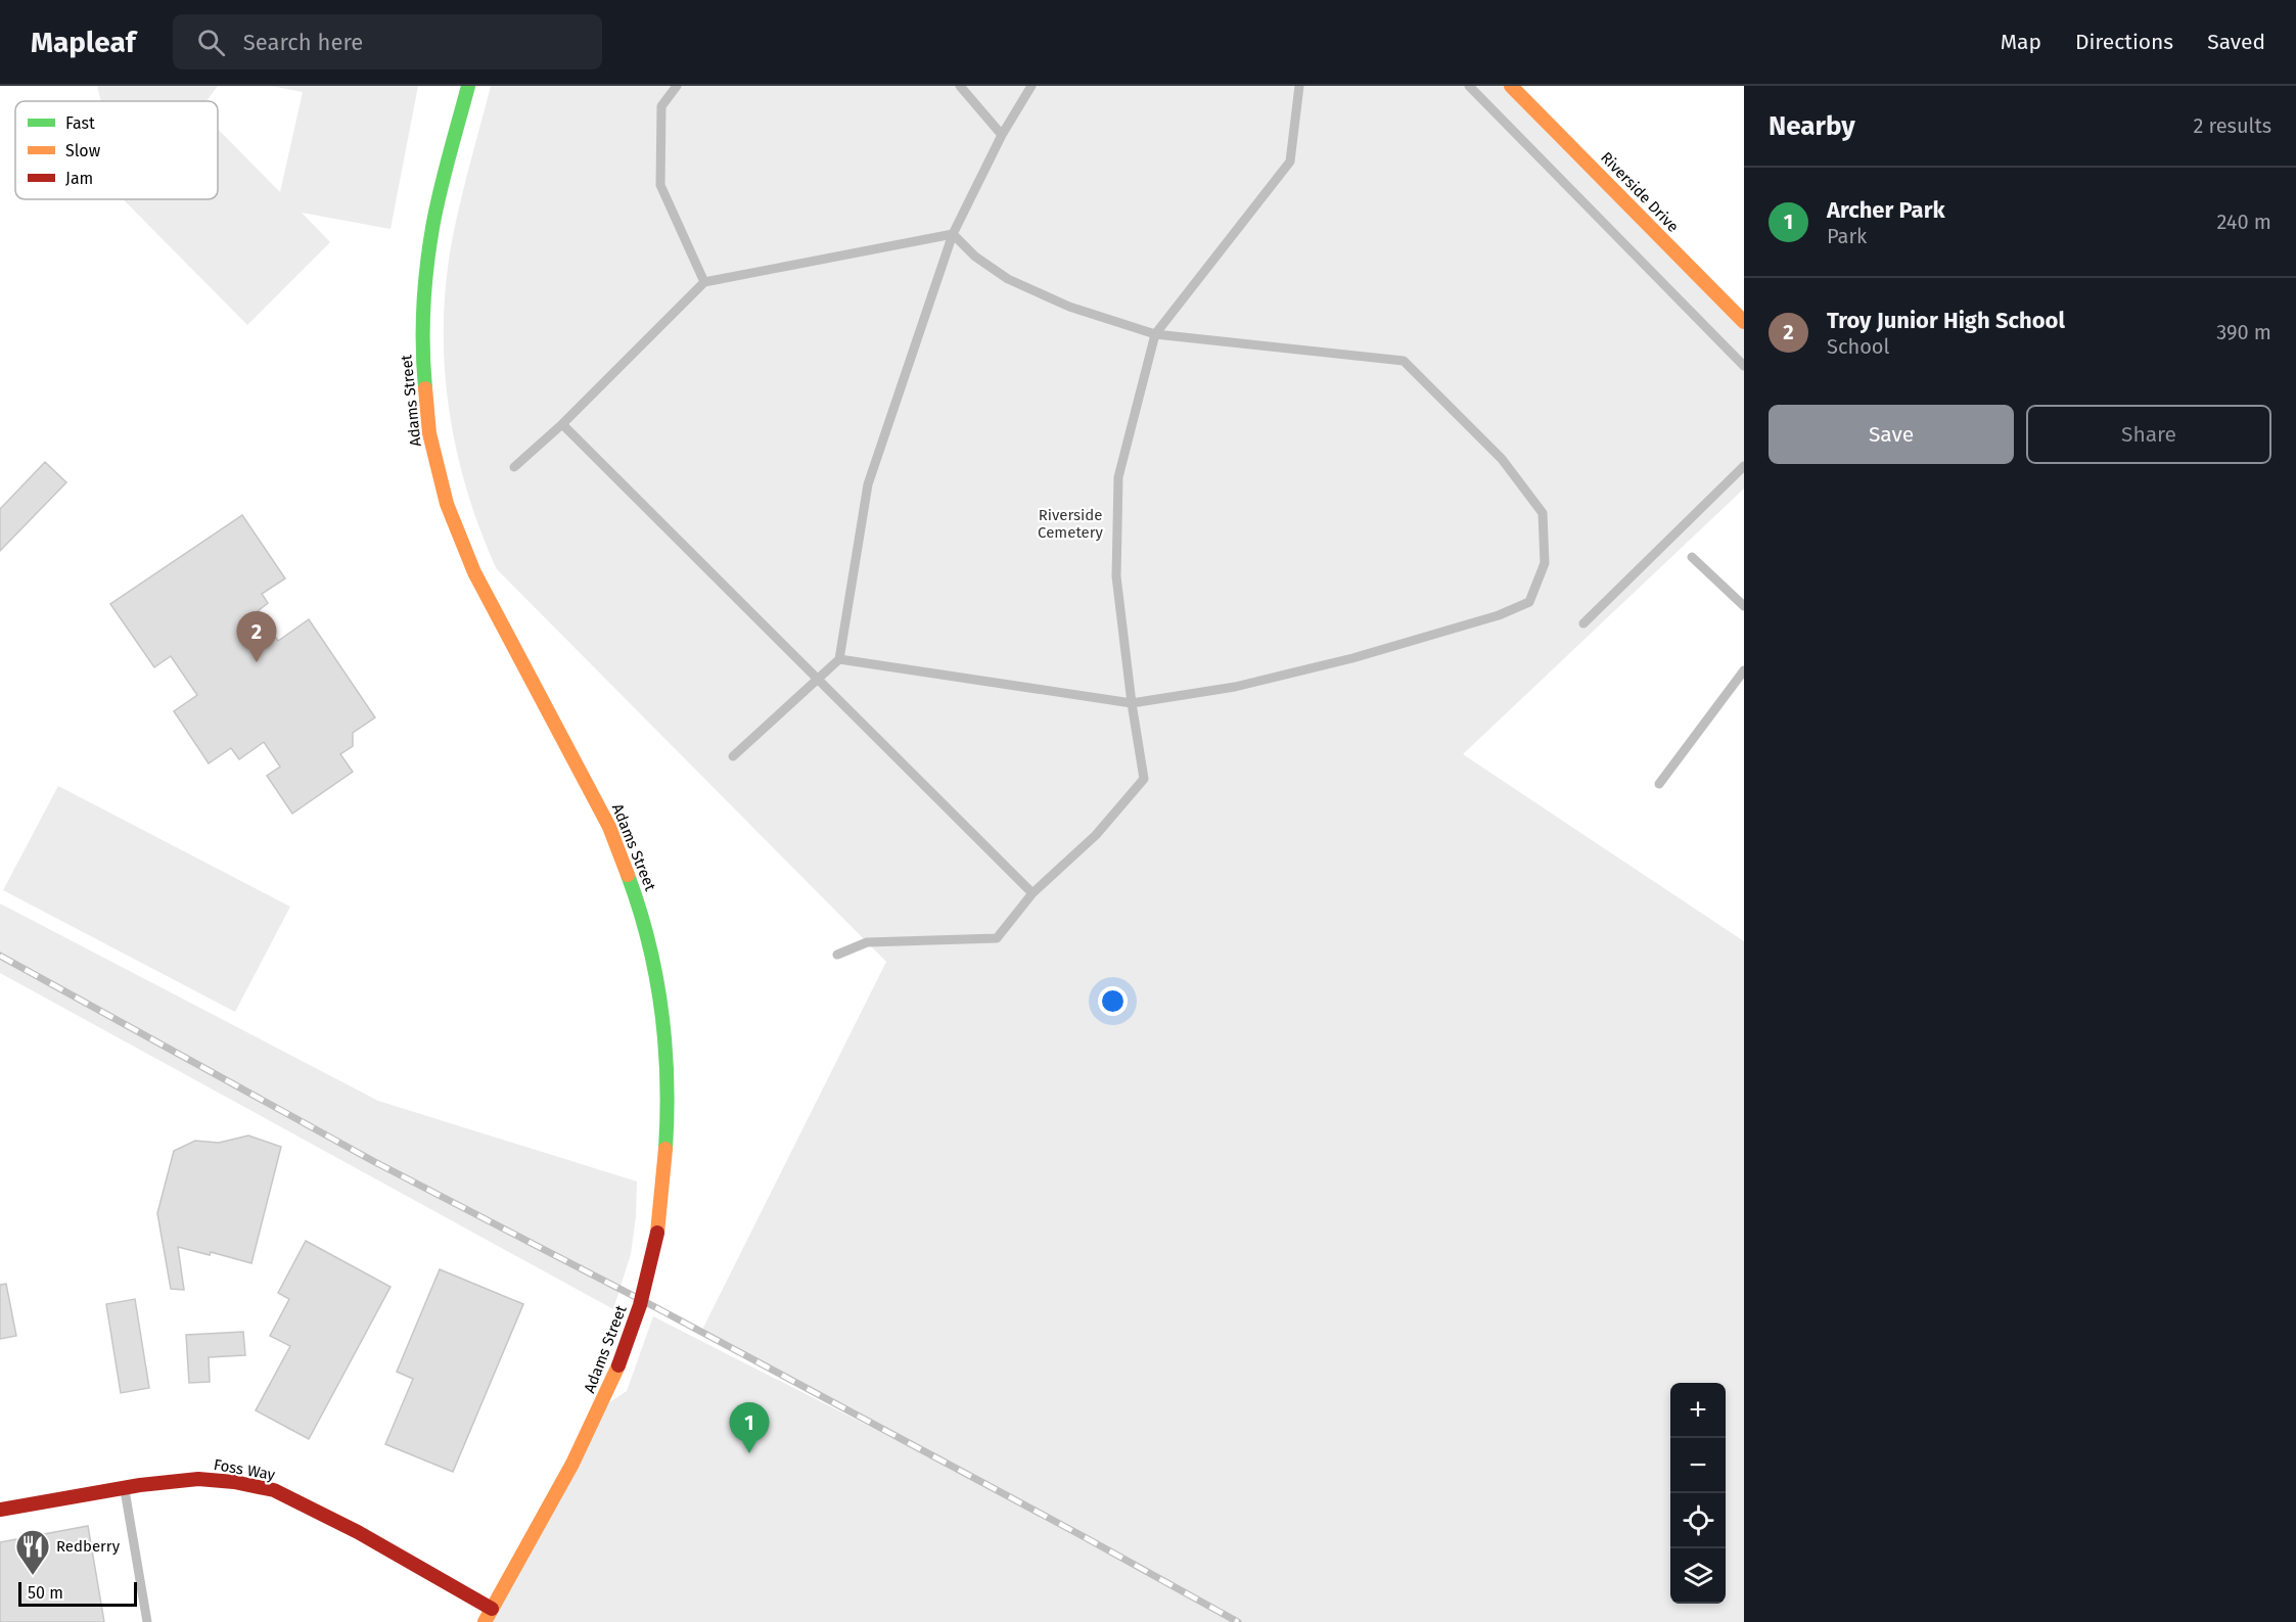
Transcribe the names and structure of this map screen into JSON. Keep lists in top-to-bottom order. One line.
{"streets":{"street":["Riverside Drive","Adams Street","Foss Way"]},"crossings":[["Adams Street","Foss Way"]],"parks":["Riverside Cemetery"],"places":{"restaurant":["Redberry"]},"legend":["Fast","Slow","Jam"],"scale_bar":"50 m","page":{"header":"Mapleaf","search":"Search here","nav":["Map","Directions","Saved"],"heading":["Nearby","2 results"],"list":[{"mark":"1","name":"Archer Park","note":"Park","value":"240 m"},{"mark":"2","name":"Troy Junior High School","note":"School","value":"390 m"}],"buttons":["Save","Share"],"pins":["2","1"],"map_buttons":["+","−"],"scale":"50 m"}}
